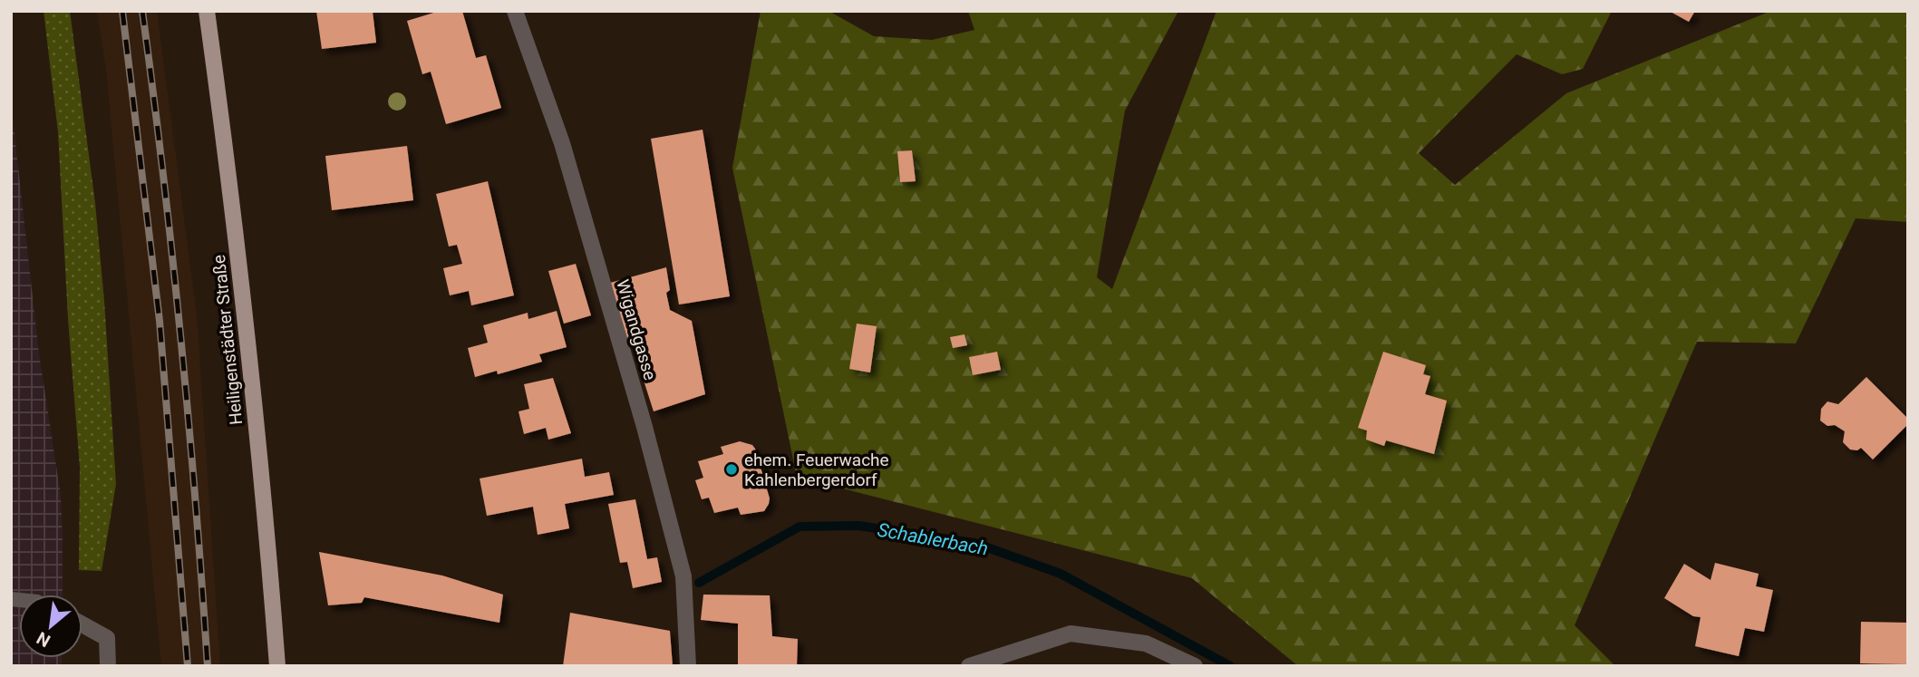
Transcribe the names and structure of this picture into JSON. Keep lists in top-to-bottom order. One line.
{"streets":{"main road":["Heiligenstädter Straße"],"street":["Wigandgasse"]},"water":["Schablerbach"],"places":["ehem. Feuerwache Kahlenbergerdorf"],"north":"bottom left"}
